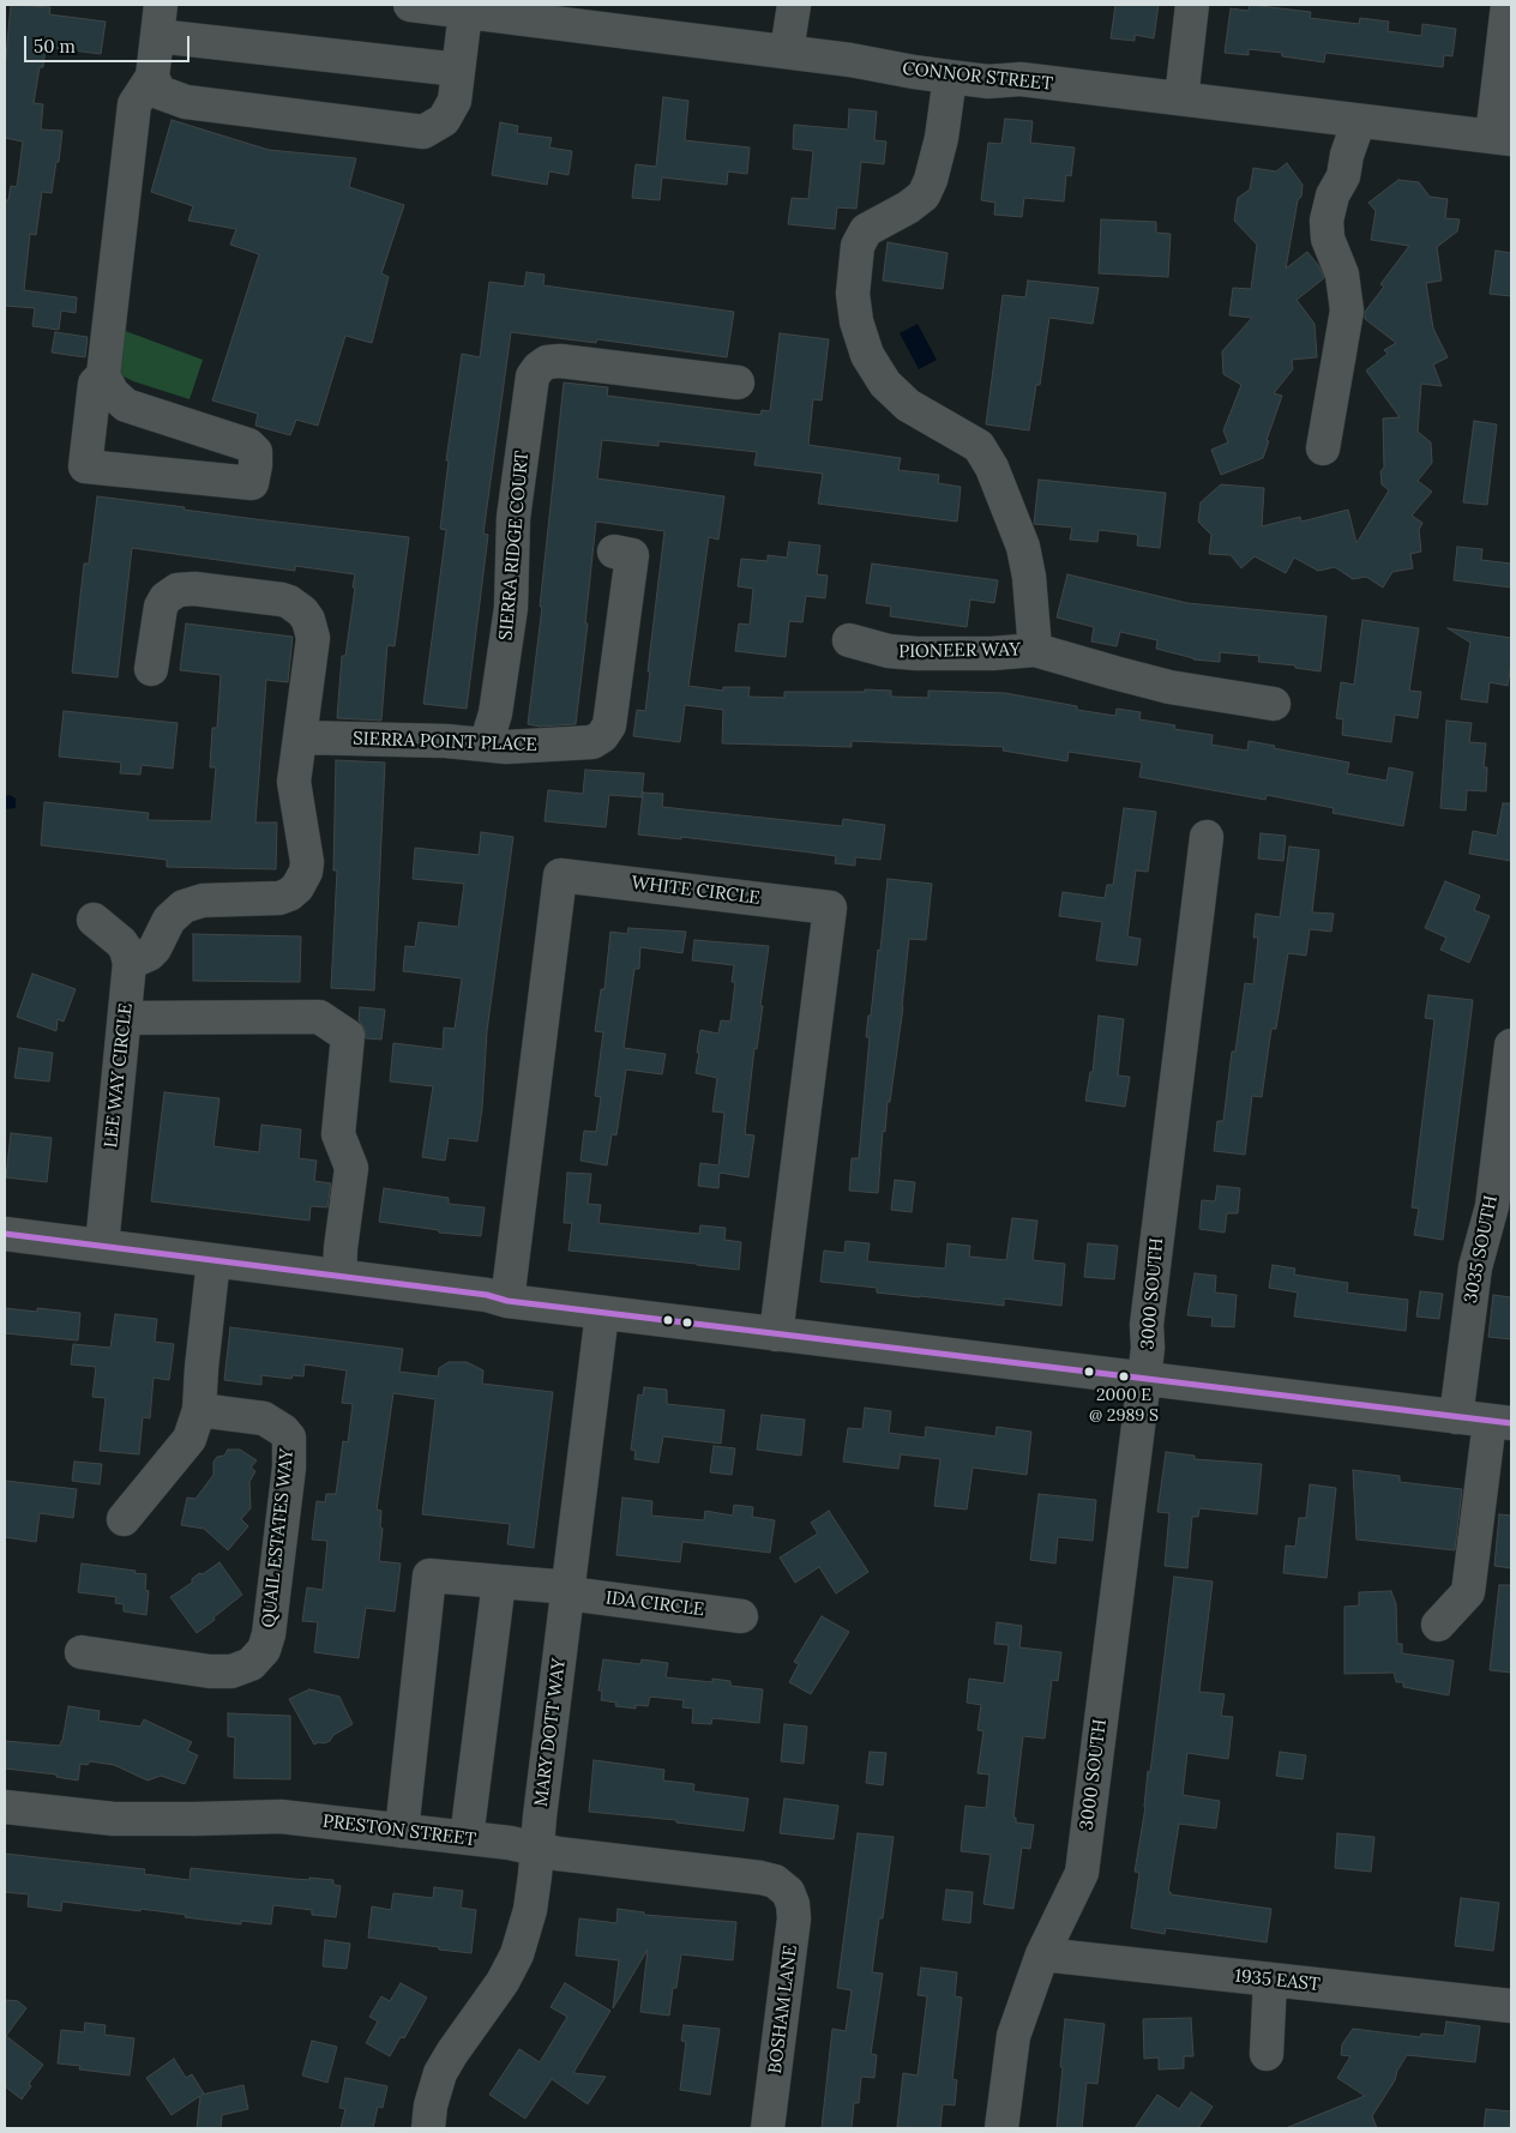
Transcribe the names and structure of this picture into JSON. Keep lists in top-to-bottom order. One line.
{"streets":{"street":["CONNOR STREET","SIERRA RIDGE COURT","PIONEER WAY","SIERRA POINT PLACE","WHITE CIRCLE","LEE WAY CIRCLE","3035 SOUTH","3000 SOUTH","QUAIL ESTATES WAY","IDA CIRCLE","MARY DOTT WAY","PRESTON STREET","1935 EAST","BOSHAM LANE"]},"crossings":[["SIERRA RIDGE COURT","SIERRA POINT PLACE"],["3000 SOUTH","1935 EAST"],["IDA CIRCLE","MARY DOTT WAY"],["IDA CIRCLE","PRESTON STREET"],["MARY DOTT WAY","PRESTON STREET"],["PRESTON STREET","BOSHAM LANE"]],"places":["2000 E @ 2989 S"],"scale_bar":"50 m"}
